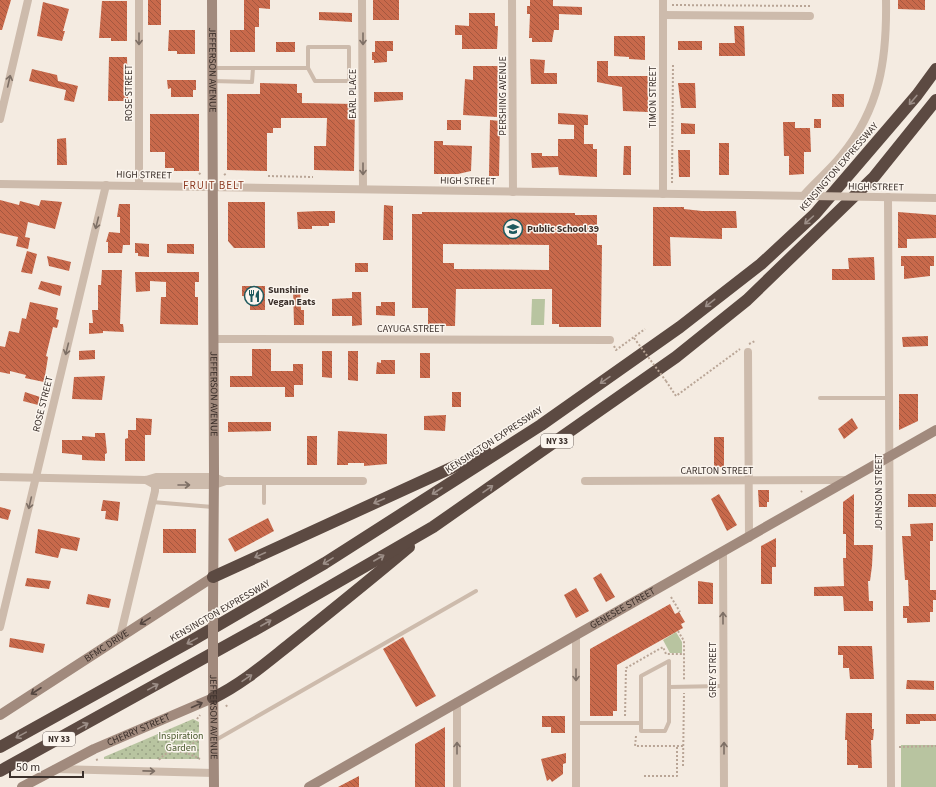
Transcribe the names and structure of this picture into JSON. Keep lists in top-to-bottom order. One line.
{"streets":{"highway":["KENSINGTON EXPRESSWAY","NY 33"],"street":["JEFFERSON AVENUE","ROSE STREET","EARL PLACE","PERSHING AVENUE","TIMON STREET","HIGH STREET","CAYUGA STREET","CARLTON STREET","JOHNSON STREET","GENESEE STREET","BFMC DRIVE","GREY STREET","CHERRY STREET"]},"crossings":[["JEFFERSON AVENUE","HIGH STREET"],["JEFFERSON AVENUE","CAYUGA STREET"],["JEFFERSON AVENUE","BFMC DRIVE"],["JEFFERSON AVENUE","CHERRY STREET"],["ROSE STREET","HIGH STREET"],["EARL PLACE","HIGH STREET"],["PERSHING AVENUE","HIGH STREET"],["TIMON STREET","HIGH STREET"],["HIGH STREET","JOHNSON STREET"],["CARLTON STREET","GENESEE STREET"],["JOHNSON STREET","GENESEE STREET"],["GENESEE STREET","GREY STREET"]],"one_way":["ROSE STREET","EARL PLACE","BFMC DRIVE","GREY STREET"],"districts":["FRUIT BELT"],"parks":["Inspiration Garden"],"places":{"school or university":["Public School 39"],"restaurant":["Sunshine Vegan Eats"]},"scale_bar":"50 m"}
